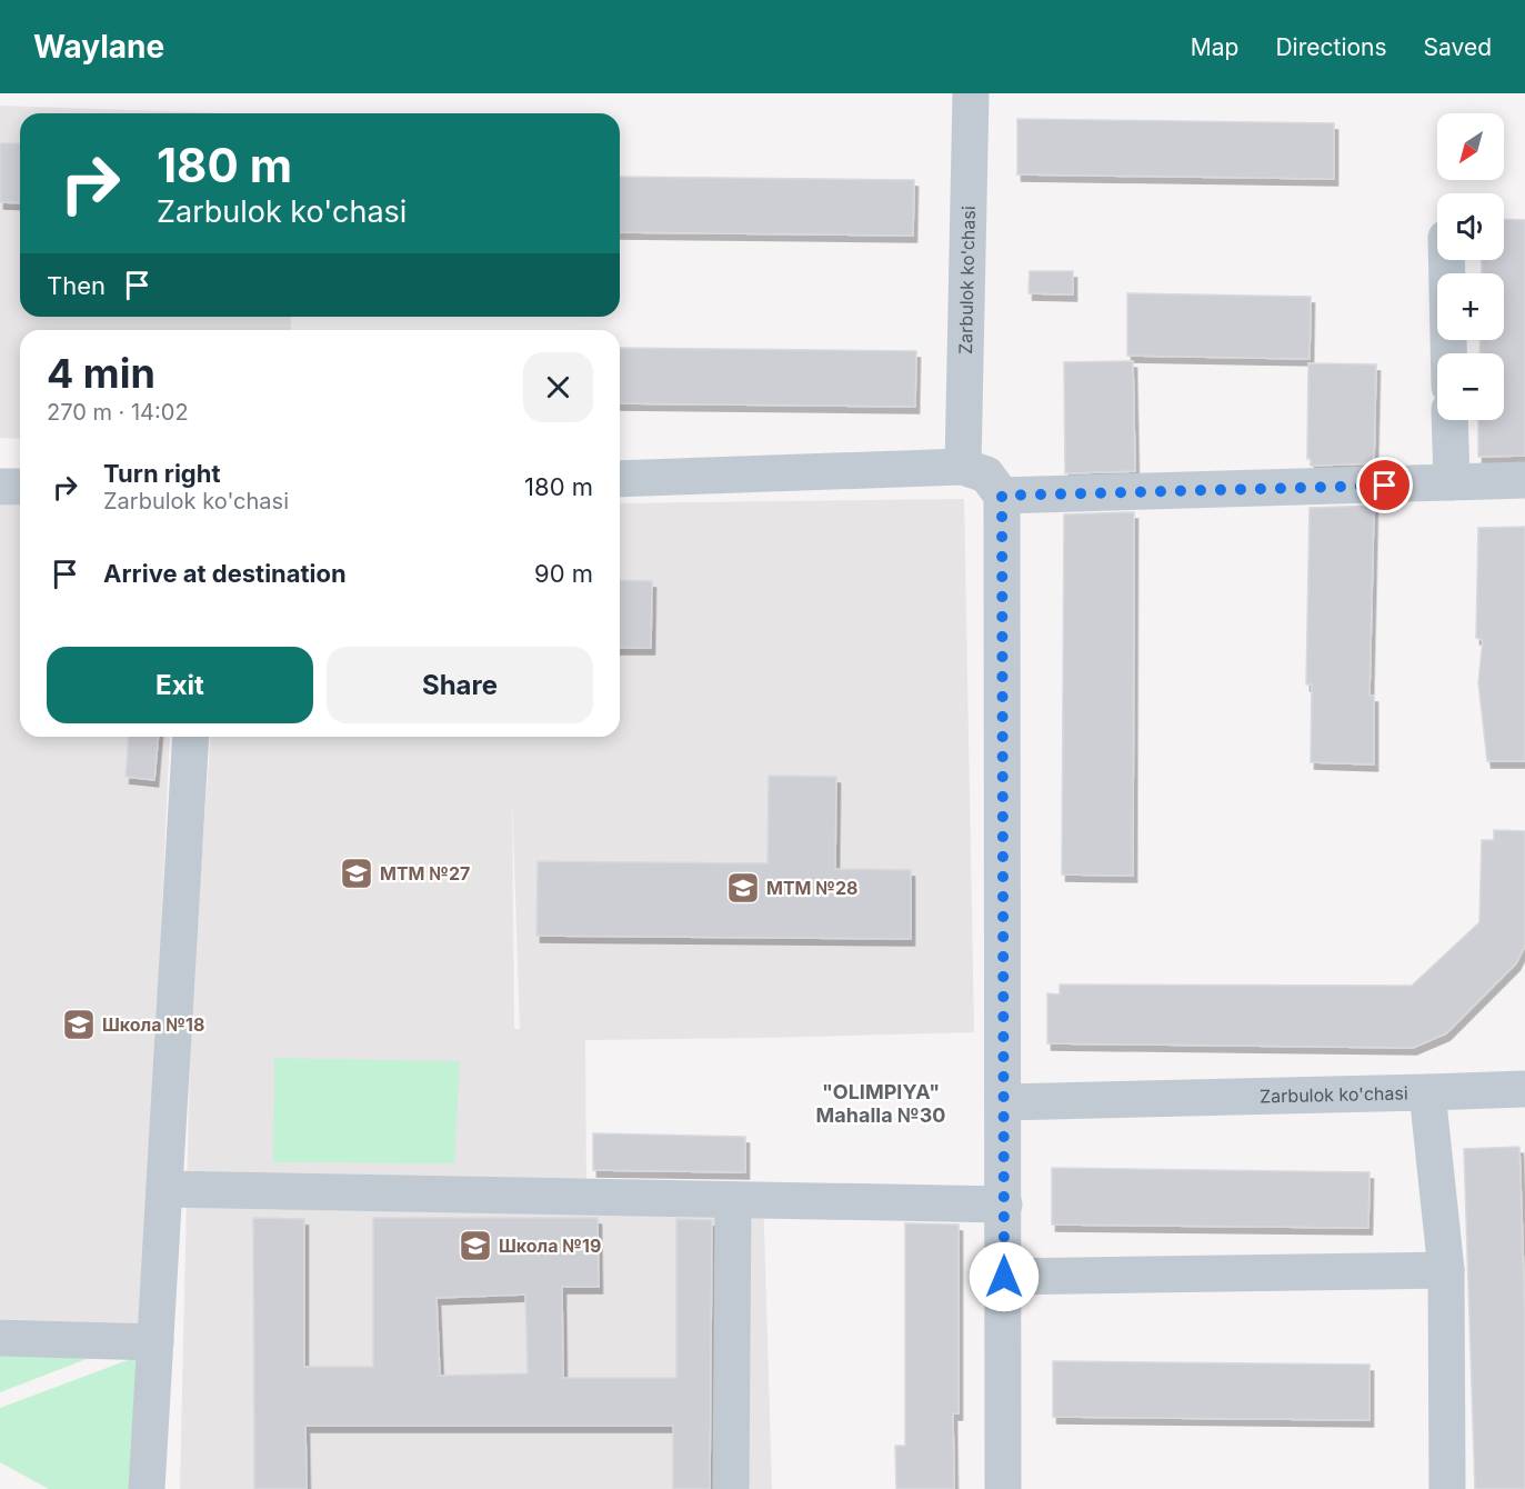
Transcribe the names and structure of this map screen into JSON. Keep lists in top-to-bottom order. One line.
{"streets":{"street":["Zarbulok ko'chasi"]},"districts":["\"OLIMPIYA\" Mahalla №30"],"places":{"school or university":["MTM №27","MTM №28","Школа №18","Школа №19"]},"north":"bottom left","page":{"header":"Waylane","nav":["Map","Directions","Saved"],"map_buttons":["+","−"],"turn":["180 m","Zarbulok ko'chasi"],"then":"Then","heading":["4 min","270 m · 14:02"],"list":[{"name":"Turn right","note":"Zarbulok ko'chasi","value":"180 m"},{"name":"Arrive at destination","value":"90 m"}],"buttons":["Exit","Share"]}}
